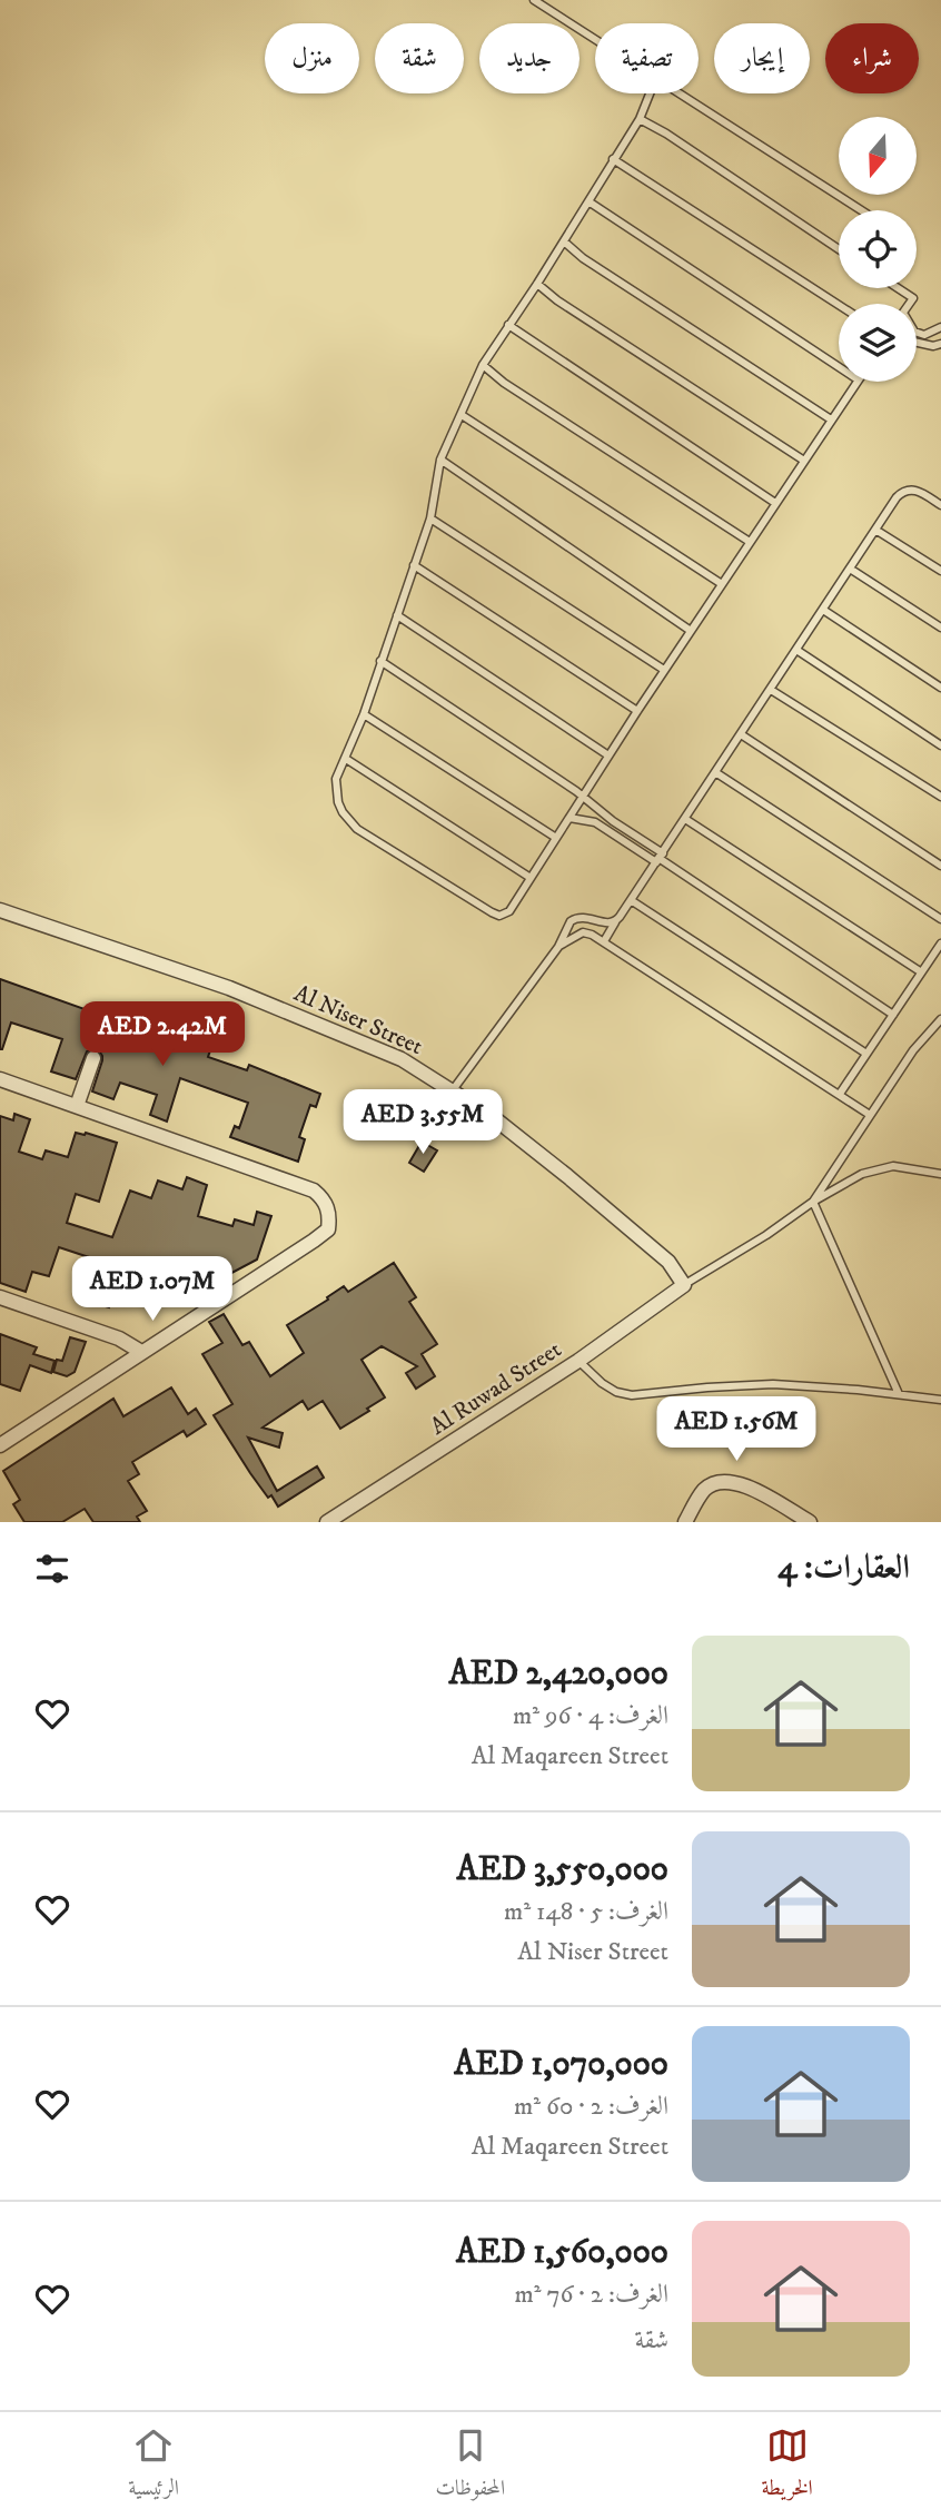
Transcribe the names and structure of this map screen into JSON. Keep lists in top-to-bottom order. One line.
{"streets":{"street":["Al Niser Street","Al Ruwad Street"]},"crossings":[["Al Niser Street","Al Ruwad Street"]],"north":"bottom","page":{"chip":["شراء","إيجار","تصفية","جديد","شقة","منزل"],"price":["AED 2.42M","AED 3.55M","AED 1.07M","AED 1.56M"],"heading":"العقارات: 4","list":[{"name":"AED 2,420,000","note":"الغرف: 4 · 96 m² · Al Maqareen Street"},{"name":"AED 3,550,000","note":"الغرف: 5 · 148 m² · Al Niser Street"},{"name":"AED 1,070,000","note":"الغرف: 2 · 60 m² · Al Maqareen Street"},{"name":"AED 1,560,000","note":"الغرف: 2 · 76 m² · شقة"}],"tabs":["الخريطة","المحفوظات","الرئيسية"]}}
